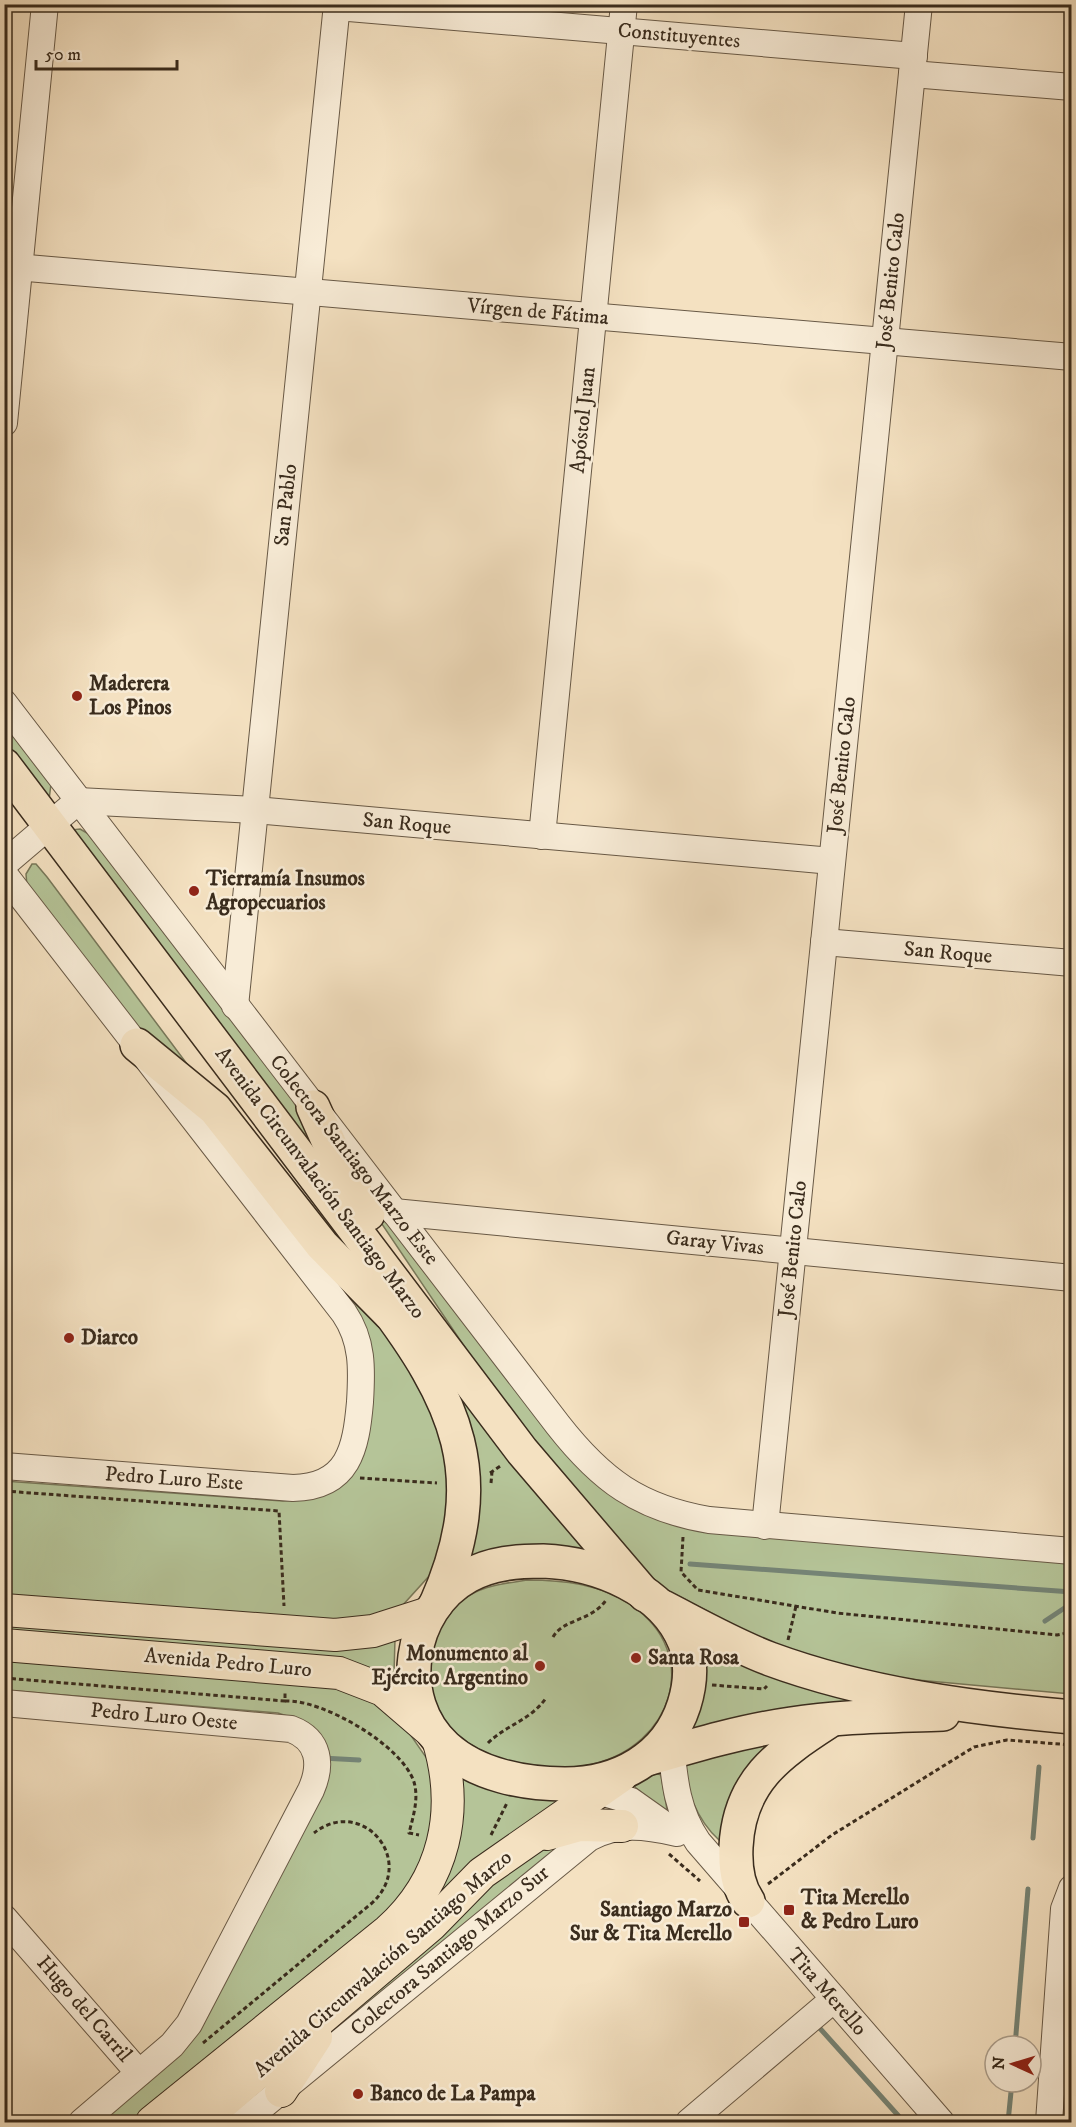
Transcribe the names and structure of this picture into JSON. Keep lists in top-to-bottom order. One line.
{"streets":{"highway":["Avenida Circunvalación Santiago Marzo"],"main road":["Avenida Pedro Luro"],"street":["Constituyentes","José Benito Calo","Vírgen de Fátima","Apóstol Juan","San Pablo","San Roque","Colectora Santiago Marzo Este","Garay Vivas","Pedro Luro Este","Pedro Luro Oeste","Colectora Santiago Marzo Sur","Tita Merello","Hugo del Carril"]},"crossings":[["Constituyentes","José Benito Calo"],["Constituyentes","Apóstol Juan"],["Constituyentes","San Pablo"],["José Benito Calo","Vírgen de Fátima"],["José Benito Calo","San Roque"],["José Benito Calo","Colectora Santiago Marzo Este"],["José Benito Calo","Garay Vivas"],["Vírgen de Fátima","Apóstol Juan"],["Vírgen de Fátima","San Pablo"],["Apóstol Juan","San Roque"],["San Pablo","San Roque"],["San Pablo","Colectora Santiago Marzo Este"],["San Roque","Colectora Santiago Marzo Este"],["Colectora Santiago Marzo Este","Garay Vivas"],["Avenida Circunvalación Santiago Marzo","Avenida Pedro Luro"],["Avenida Circunvalación Santiago Marzo","Tita Merello"],["Pedro Luro Oeste","Hugo del Carril"],["Colectora Santiago Marzo Sur","Tita Merello"]],"places":{"other":["Maderera Los Pinos","Tierramía Insumos Agropecuarios","Diarco","Santa Rosa","Monumento al Ejército Argentino","Banco de La Pampa"],"transit":["Tita Merello & Pedro Luro","Santiago Marzo Sur & Tita Merello"]},"scale_bar":"50 m","north":"left"}
